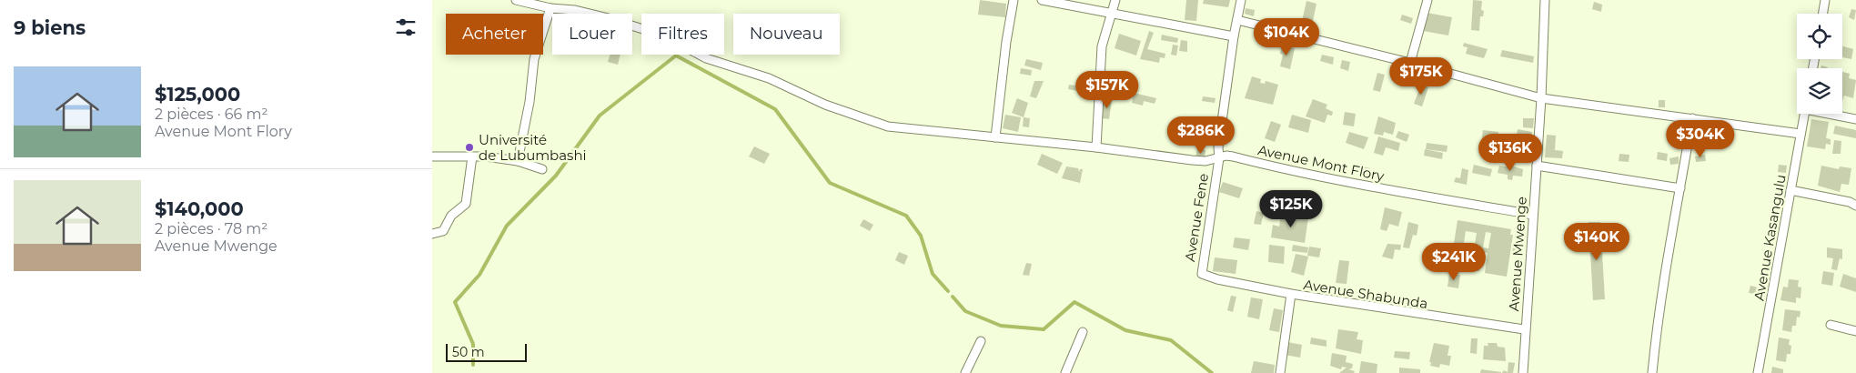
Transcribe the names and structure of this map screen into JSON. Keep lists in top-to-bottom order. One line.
{"streets":{"street":["Avenue Mont Flory","Avenue Fene","Avenue Kasangulu","Avenue Mwenge","Avenue Shabunda"]},"crossings":[["Avenue Mont Flory","Avenue Fene"],["Avenue Mont Flory","Avenue Mwenge"],["Avenue Fene","Avenue Shabunda"],["Avenue Mwenge","Avenue Shabunda"]],"places":["Université de Lubumbashi"],"scale_bar":"50 m","page":{"heading":"9 biens","chip":["Acheter","Louer","Filtres","Nouveau"],"price":["$104K","$175K","$157K","$286K","$304K","$136K","$125K","$140K","$241K"],"list":[{"name":"$125,000","note":"2 pièces · 66 m² · Avenue Mont Flory"},{"name":"$140,000","note":"2 pièces · 78 m² · Avenue Mwenge"}],"scale":"50 m"}}
